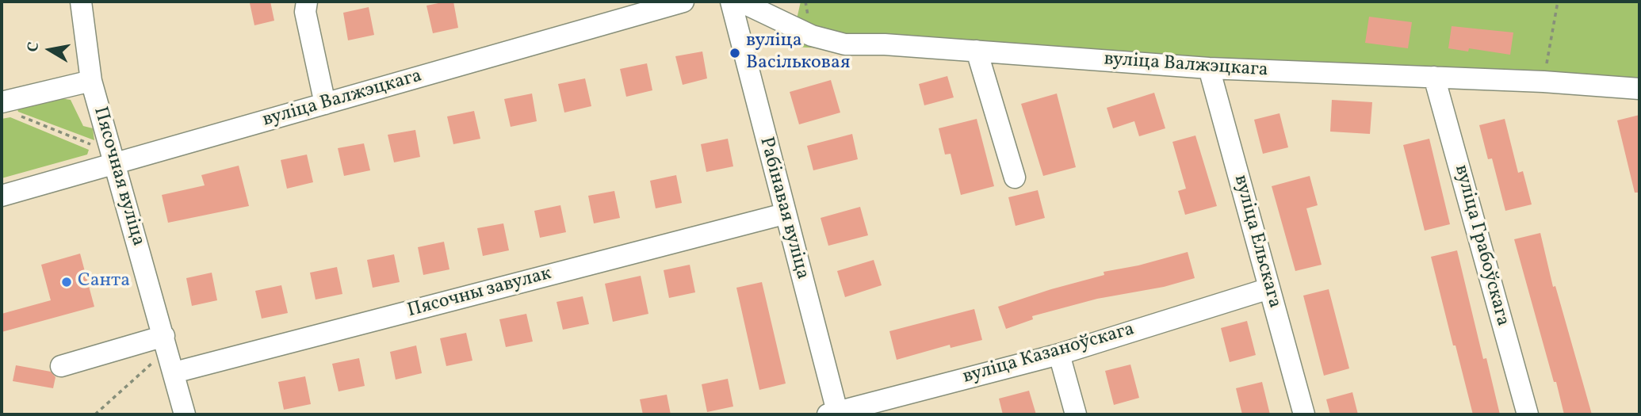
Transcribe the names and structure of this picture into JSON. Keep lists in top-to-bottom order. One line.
{"streets":{"street":["вуліца Валжэцкага","Пясочная вуліца","Рабінавая вуліца","вуліца Ельскага","вуліца Грабоўскага","Пясочны завулак","вуліца Казаноўскага"]},"crossings":[["вуліца Валжэцкага","Пясочная вуліца"],["вуліца Валжэцкага","вуліца Ельскага"],["вуліца Валжэцкага","вуліца Грабоўскага"],["Пясочная вуліца","Пясочны завулак"],["Рабінавая вуліца","Пясочны завулак"],["Рабінавая вуліца","вуліца Казаноўскага"],["вуліца Ельскага","вуліца Казаноўскага"]],"places":["вуліца Васільковая","Санта"],"north":"left"}
